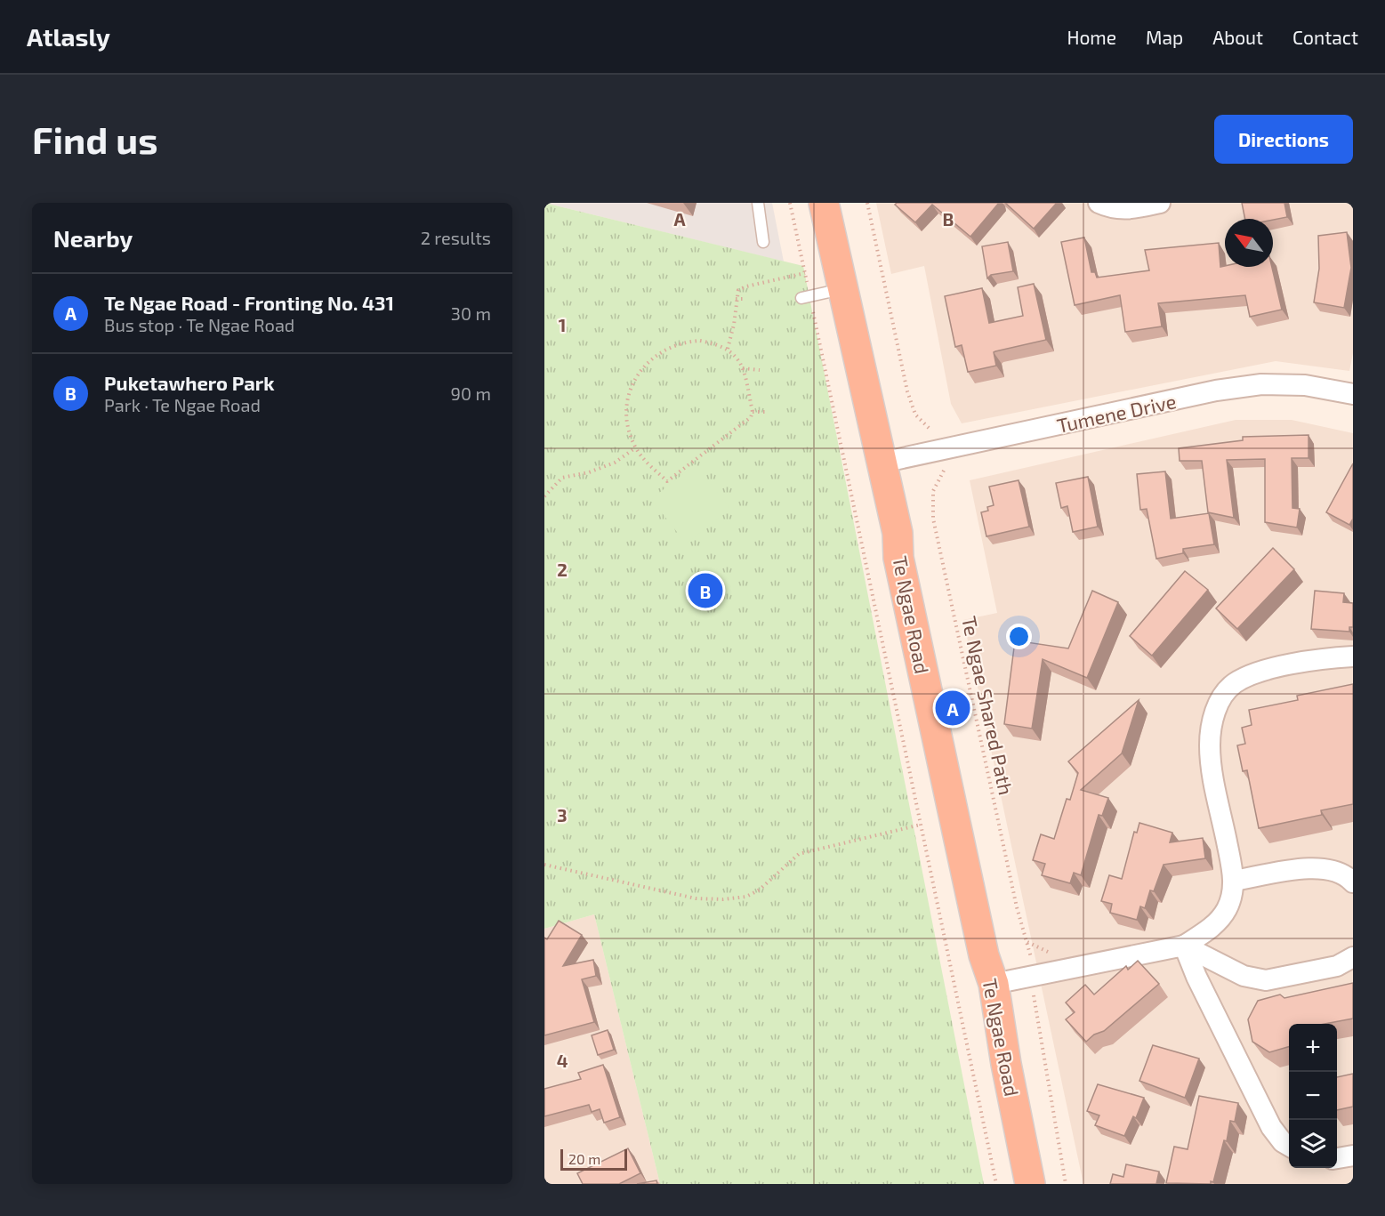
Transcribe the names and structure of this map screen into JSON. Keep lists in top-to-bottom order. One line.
{"streets":{"highway":["Te Ngae Road"],"street":["Tumene Drive"],"path":["Te Ngae Shared Path"]},"crossings":[["Tumene Drive","Te Ngae Road"]],"scale_bar":"20 m","north":"top left","page":{"header":"Atlasly","nav":["Home","Map","About","Contact"],"buttons":"Directions","title":"Find us","heading":["Nearby","2 results"],"list":[{"mark":"A","name":"Te Ngae Road - Fronting No. 431","note":"Bus stop · Te Ngae Road","value":"30 m"},{"mark":"B","name":"Puketawhero Park","note":"Park · Te Ngae Road","value":"90 m"}],"pins":["B","A"],"map_buttons":["+","−"],"scale":"20 m"},"grid":{"columns":["A","B"],"rows":["1","2","3","4"]}}
